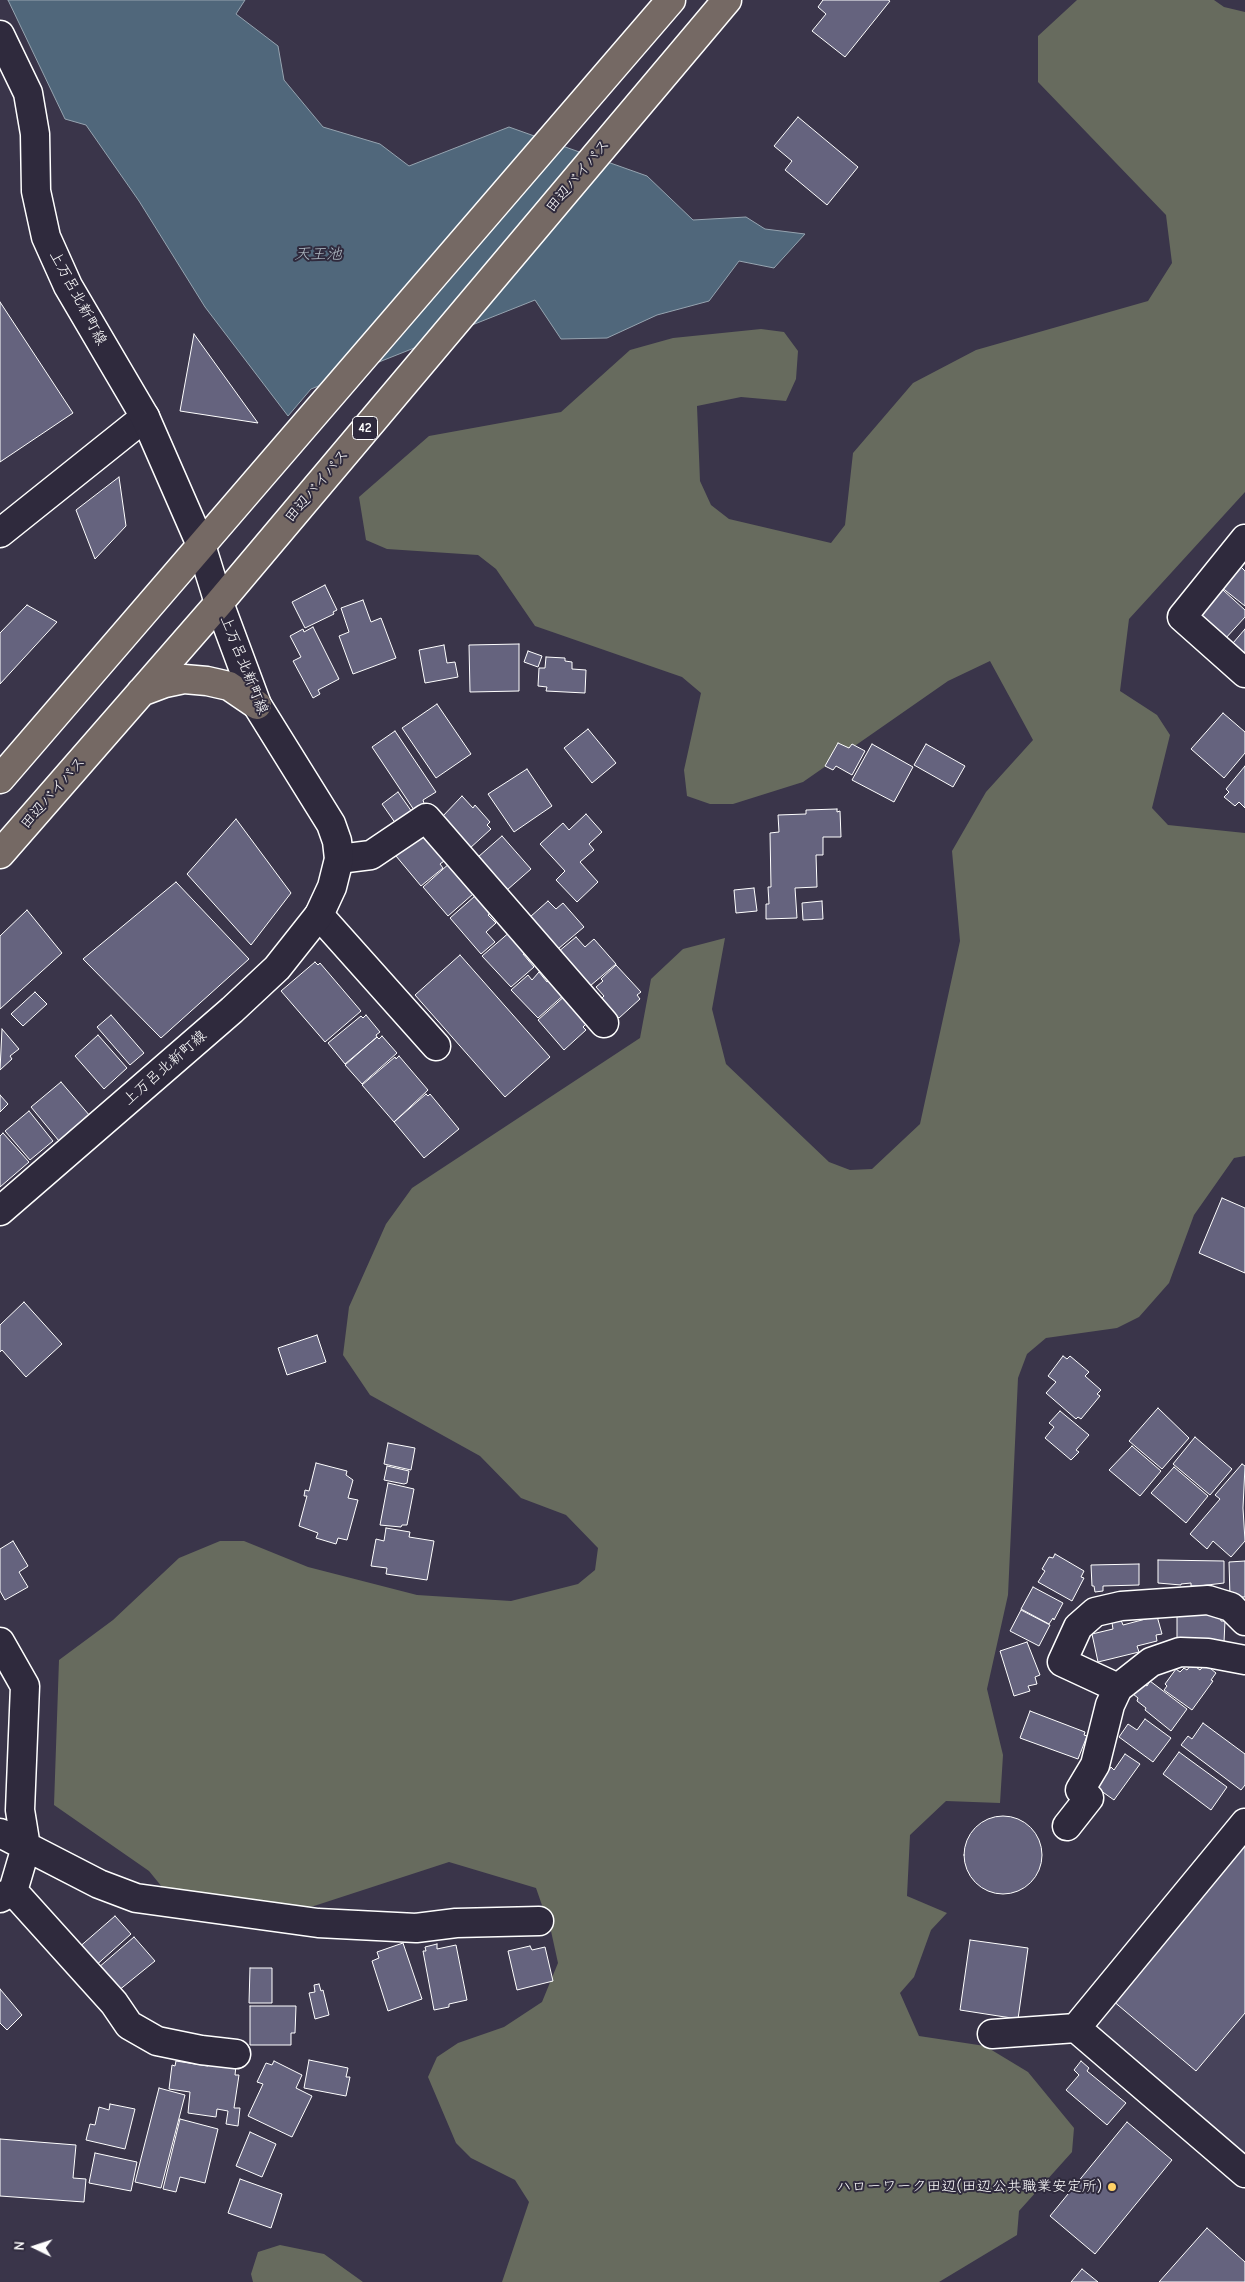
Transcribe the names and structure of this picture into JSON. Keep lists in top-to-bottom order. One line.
{"streets":{"highway":["田辺バイパス","42"],"street":["上万呂北新町線"]},"crossings":[["田辺バイパス","上万呂北新町線"]],"water":["天王池"],"places":["ハローワーク田辺(田辺公共職業安定所)"],"north":"left"}
